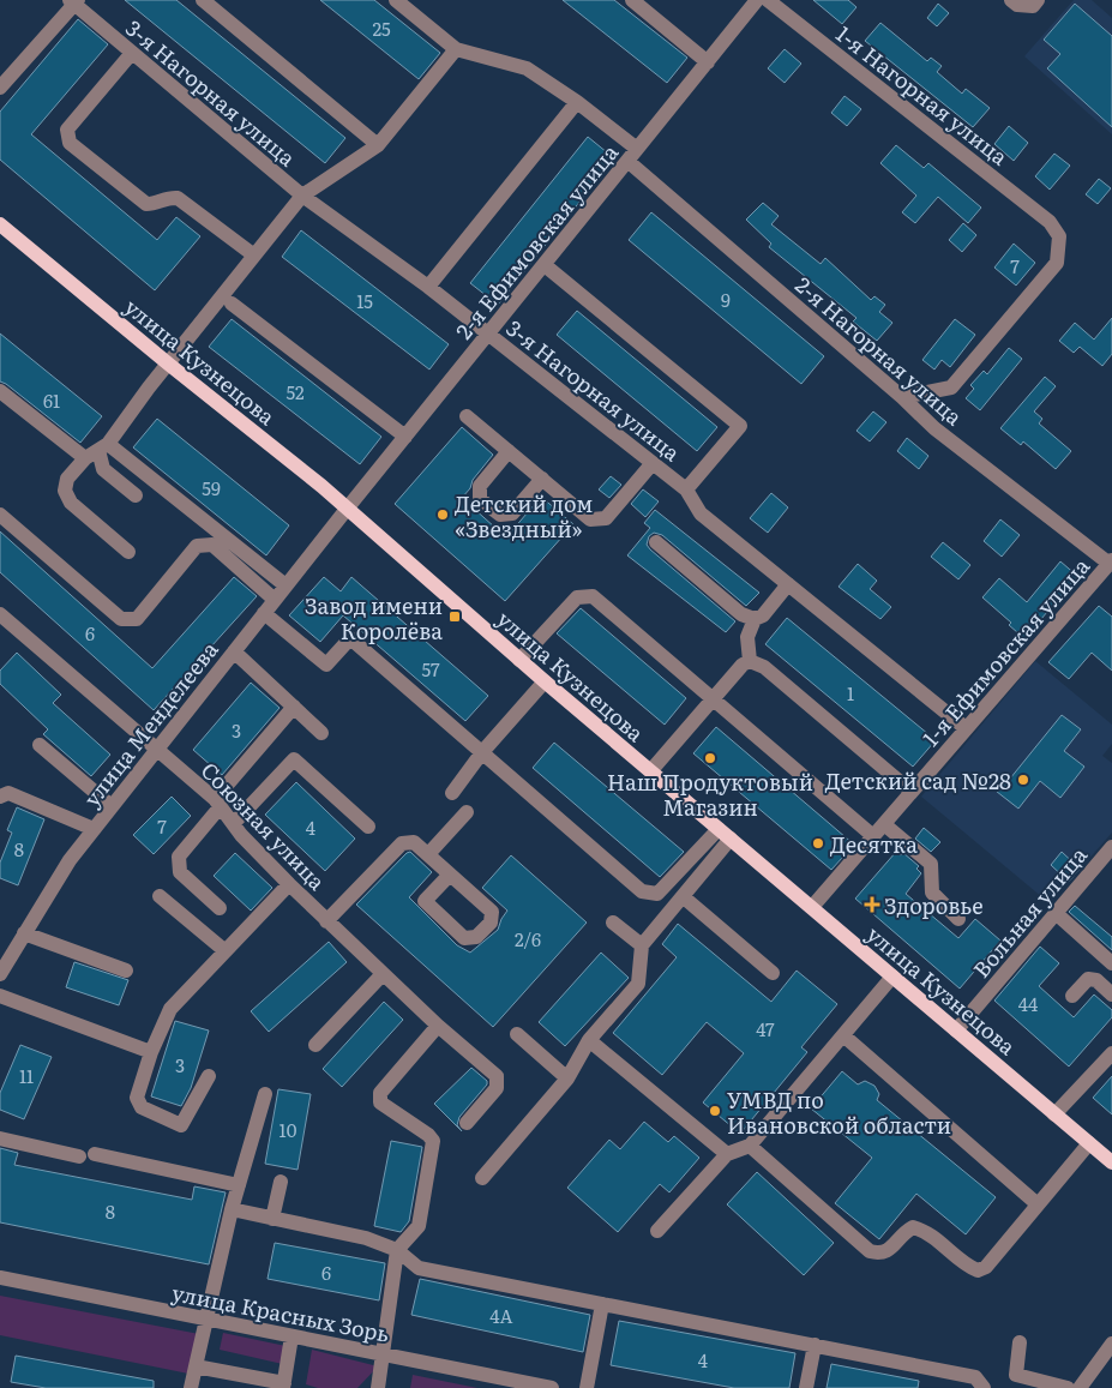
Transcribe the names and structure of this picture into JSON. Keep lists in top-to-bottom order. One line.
{"streets":{"main road":["улица Кузнецова"],"street":["3-я Нагорная улица","1-я Нагорная улица","2-я Ефимовская улица","2-я Нагорная улица","1-я Ефимовская улица","улица Менделеева","Союзная улица","Вольная улица","улица Красных Зорь"]},"crossings":[["3-я Нагорная улица","2-я Ефимовская улица"],["3-я Нагорная улица","1-я Ефимовская улица"],["1-я Нагорная улица","2-я Нагорная улица"],["2-я Ефимовская улица","2-я Нагорная улица"],["2-я Ефимовская улица","улица Кузнецова"],["2-я Ефимовская улица","улица Менделеева"],["2-я Нагорная улица","1-я Ефимовская улица"],["улица Кузнецова","1-я Ефимовская улица"],["улица Кузнецова","улица Менделеева"],["улица Кузнецова","Вольная улица"],["улица Менделеева","Союзная улица"]],"places":{"other":["Детский дом «Звездный»","Наш Продуктовый Магазин","Детский сад №28","Десятка","УМВД по Ивановской области"],"transit":["Завод имени Королёва"],"health":["Здоровье"]},"house_numbers":["25","7","9","15","52","61","59","6","57","1","3","7","4","8","2/6","44","47","3","11","10","8","6","4А","4"]}
